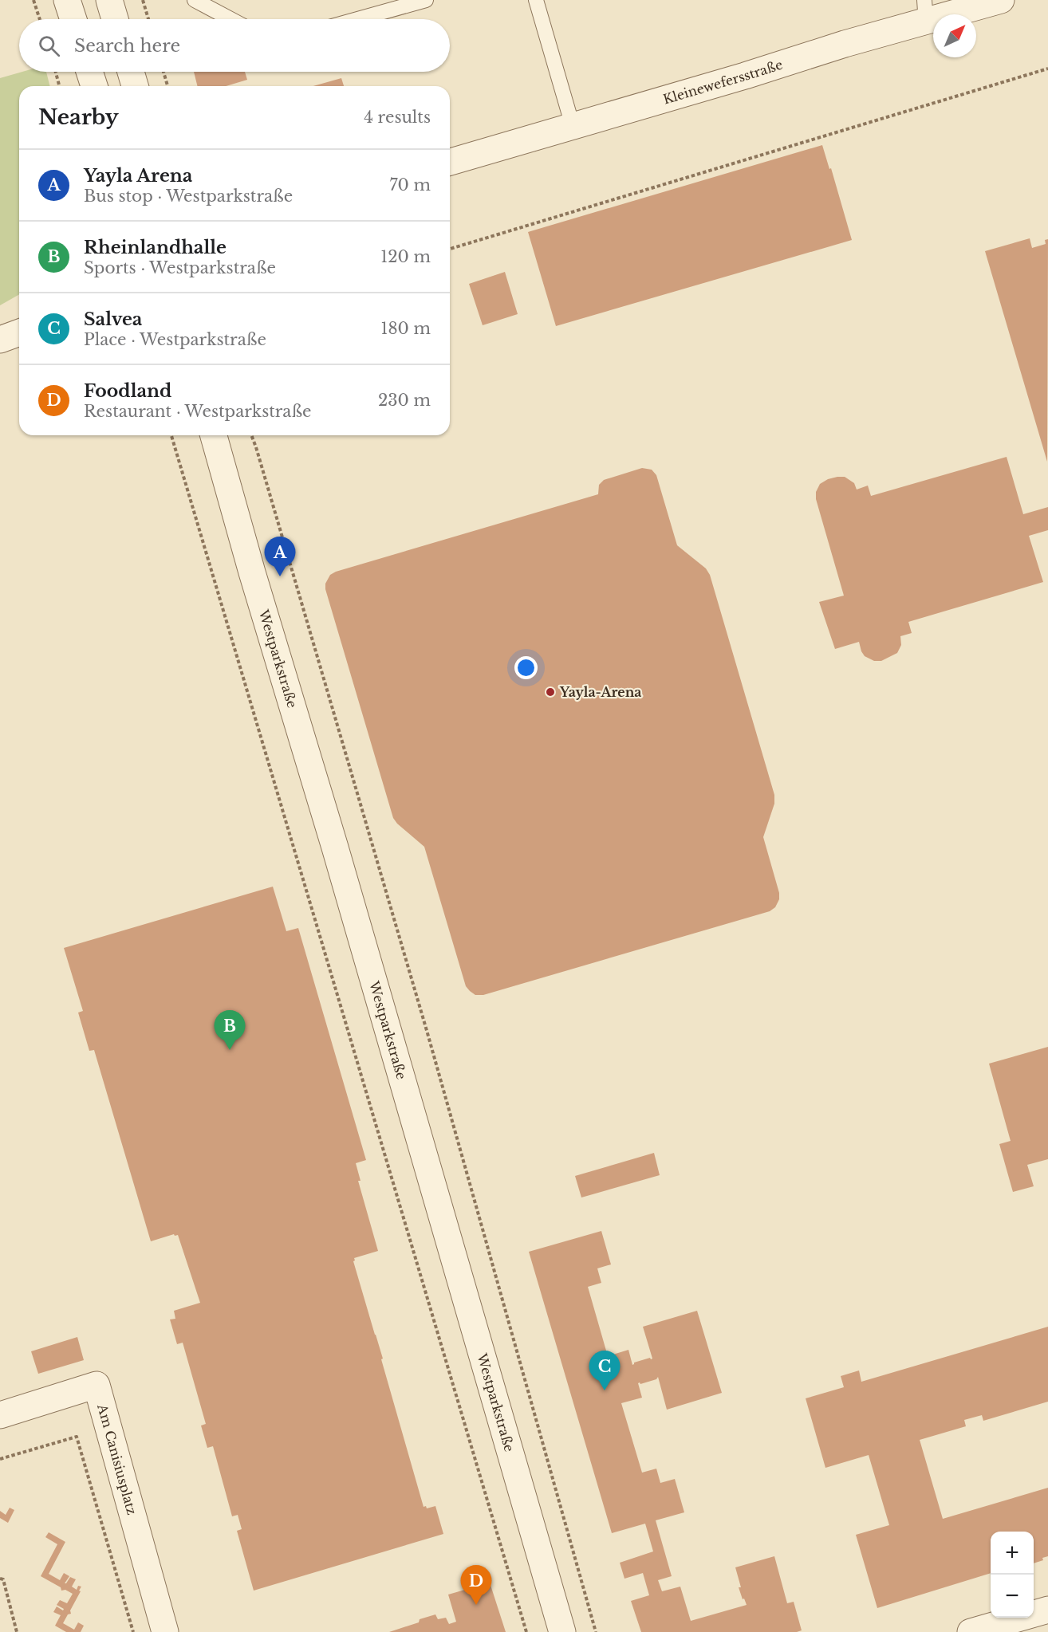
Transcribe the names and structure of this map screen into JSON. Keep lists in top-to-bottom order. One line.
{"streets":{"street":["Kleinewefersstraße","Westparkstraße","Am Canisiusplatz"]},"places":["Yayla-Arena"],"north":"top right","page":{"search":"Search here","heading":["Nearby","4 results"],"list":[{"mark":"A","name":"Yayla Arena","note":"Bus stop · Westparkstraße","value":"70 m"},{"mark":"B","name":"Rheinlandhalle","note":"Sports · Westparkstraße","value":"120 m"},{"mark":"C","name":"Salvea","note":"Place · Westparkstraße","value":"180 m"},{"mark":"D","name":"Foodland","note":"Restaurant · Westparkstraße","value":"230 m"}],"pins":["A","B","C","D"],"map_buttons":["+","−"]}}
